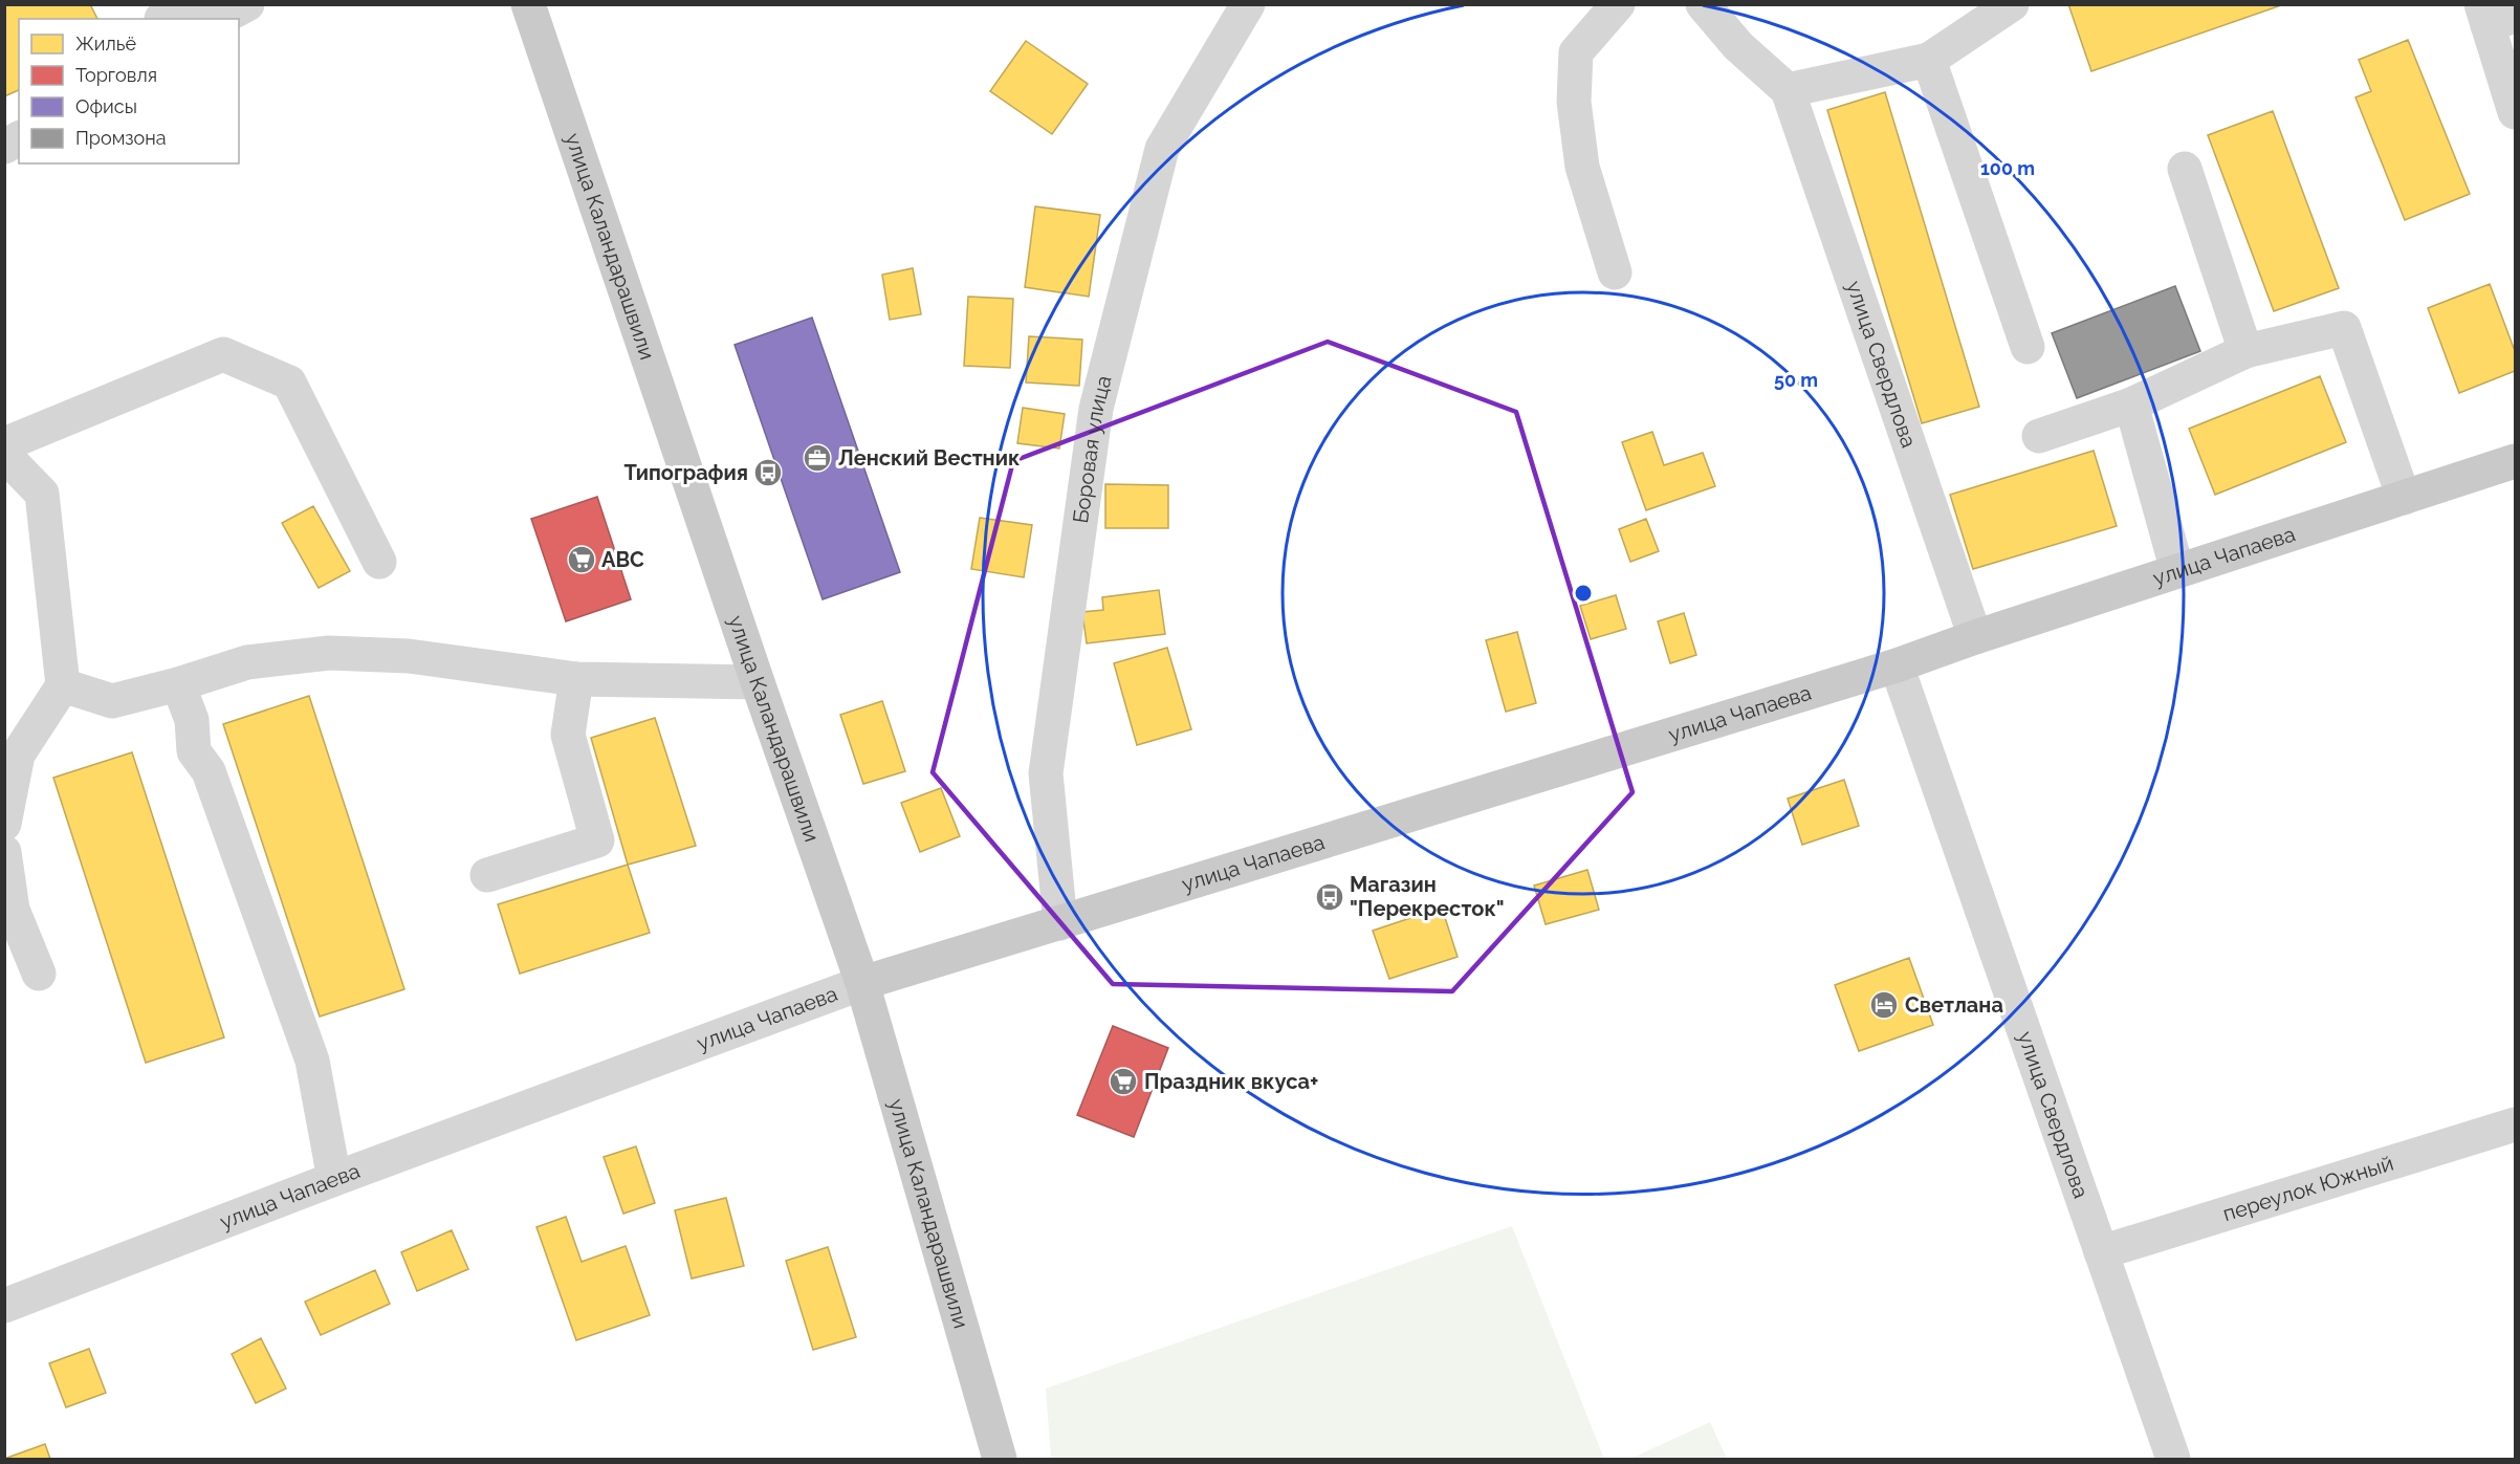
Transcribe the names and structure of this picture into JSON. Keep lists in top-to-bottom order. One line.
{"streets":{"main road":["улица Каландарашвили","улица Чапаева"],"street":["улица Свердлова","Боровая улица","переулок Южный"]},"crossings":[["улица Каландарашвили","улица Чапаева"],["улица Свердлова","улица Чапаева"],["улица Свердлова","переулок Южный"],["Боровая улица","улица Чапаева"]],"places":{"office":["Ленский Вестник"],"bus stop":["Типография","Магазин \"Перекресток\""],"supermarket":["ABC","Праздник вкуса+"],"hotel":["Светлана"]},"legend":["Жильё","Торговля","Офисы","Промзона"],"rings":["100 m","50 m"]}
